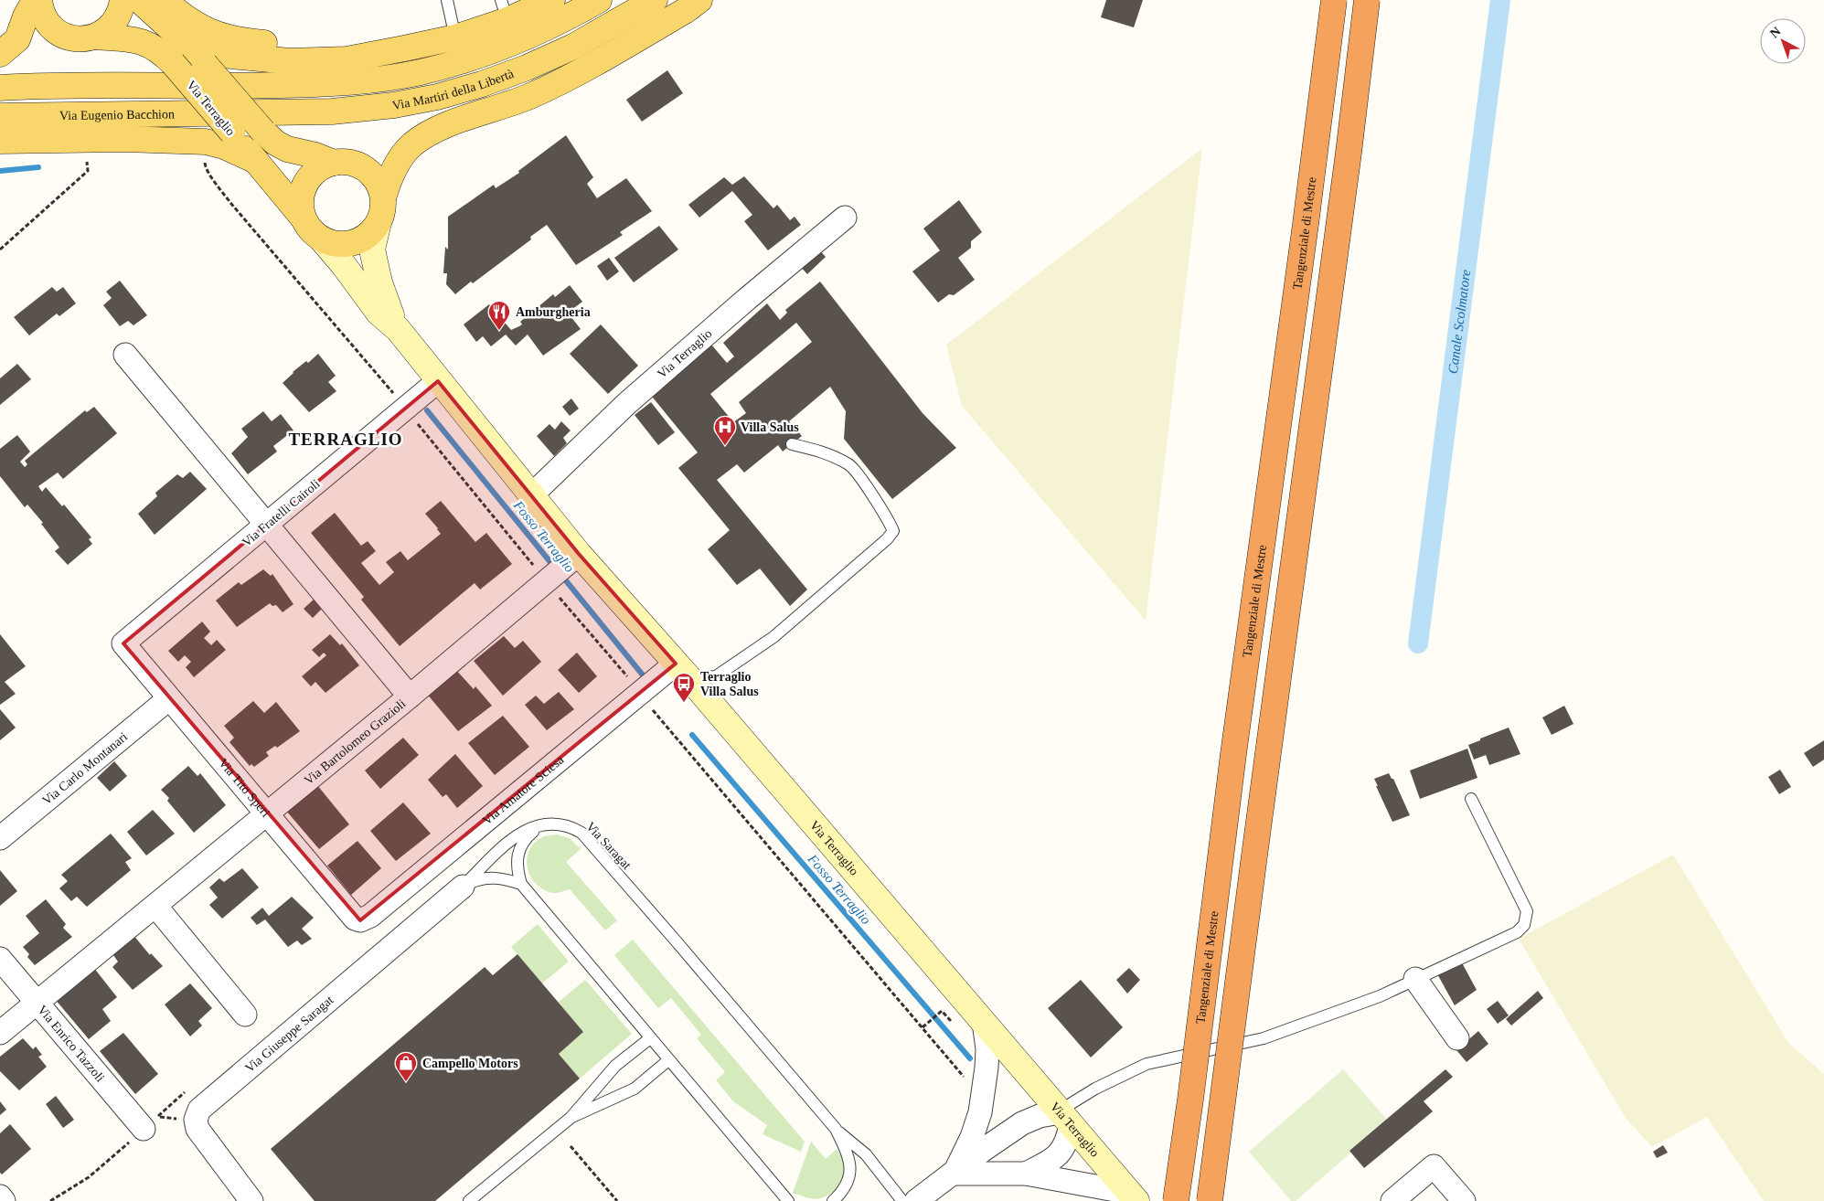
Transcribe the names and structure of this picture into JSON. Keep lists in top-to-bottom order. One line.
{"streets":{"highway":["Tangenziale di Mestre"],"main road":["Via Martiri della Libertà","Via Terraglio","Via Eugenio Bacchion"],"street":["Via Fratelli Cairoli","Via Bartolomeo Grazioli","Via Carlo Montanari","Via Tito Speri","Via Amatore Sciesa","Via Giuseppe Saragat","Via Enrico Tazzoli"],"lane":["Via Saragat"]},"crossings":[["Via Martiri della Libertà","Via Terraglio"],["Via Martiri della Libertà","Via Eugenio Bacchion"],["Via Terraglio","Via Eugenio Bacchion"],["Via Terraglio","Via Fratelli Cairoli"],["Via Terraglio","Via Bartolomeo Grazioli"],["Via Terraglio","Via Amatore Sciesa"],["Via Fratelli Cairoli","Via Tito Speri"],["Via Bartolomeo Grazioli","Via Tito Speri"],["Via Bartolomeo Grazioli","Via Enrico Tazzoli"],["Via Carlo Montanari","Via Tito Speri"],["Via Tito Speri","Via Amatore Sciesa"]],"districts":["TERRAGLIO"],"water":["Canale Scolmatore","Fosso Terraglio"],"places":{"restaurant":["Amburgheria"],"hospital":["Villa Salus"],"bus stop":["Terraglio Villa Salus"],"shop":["Campello Motors"]},"north":"top left"}
